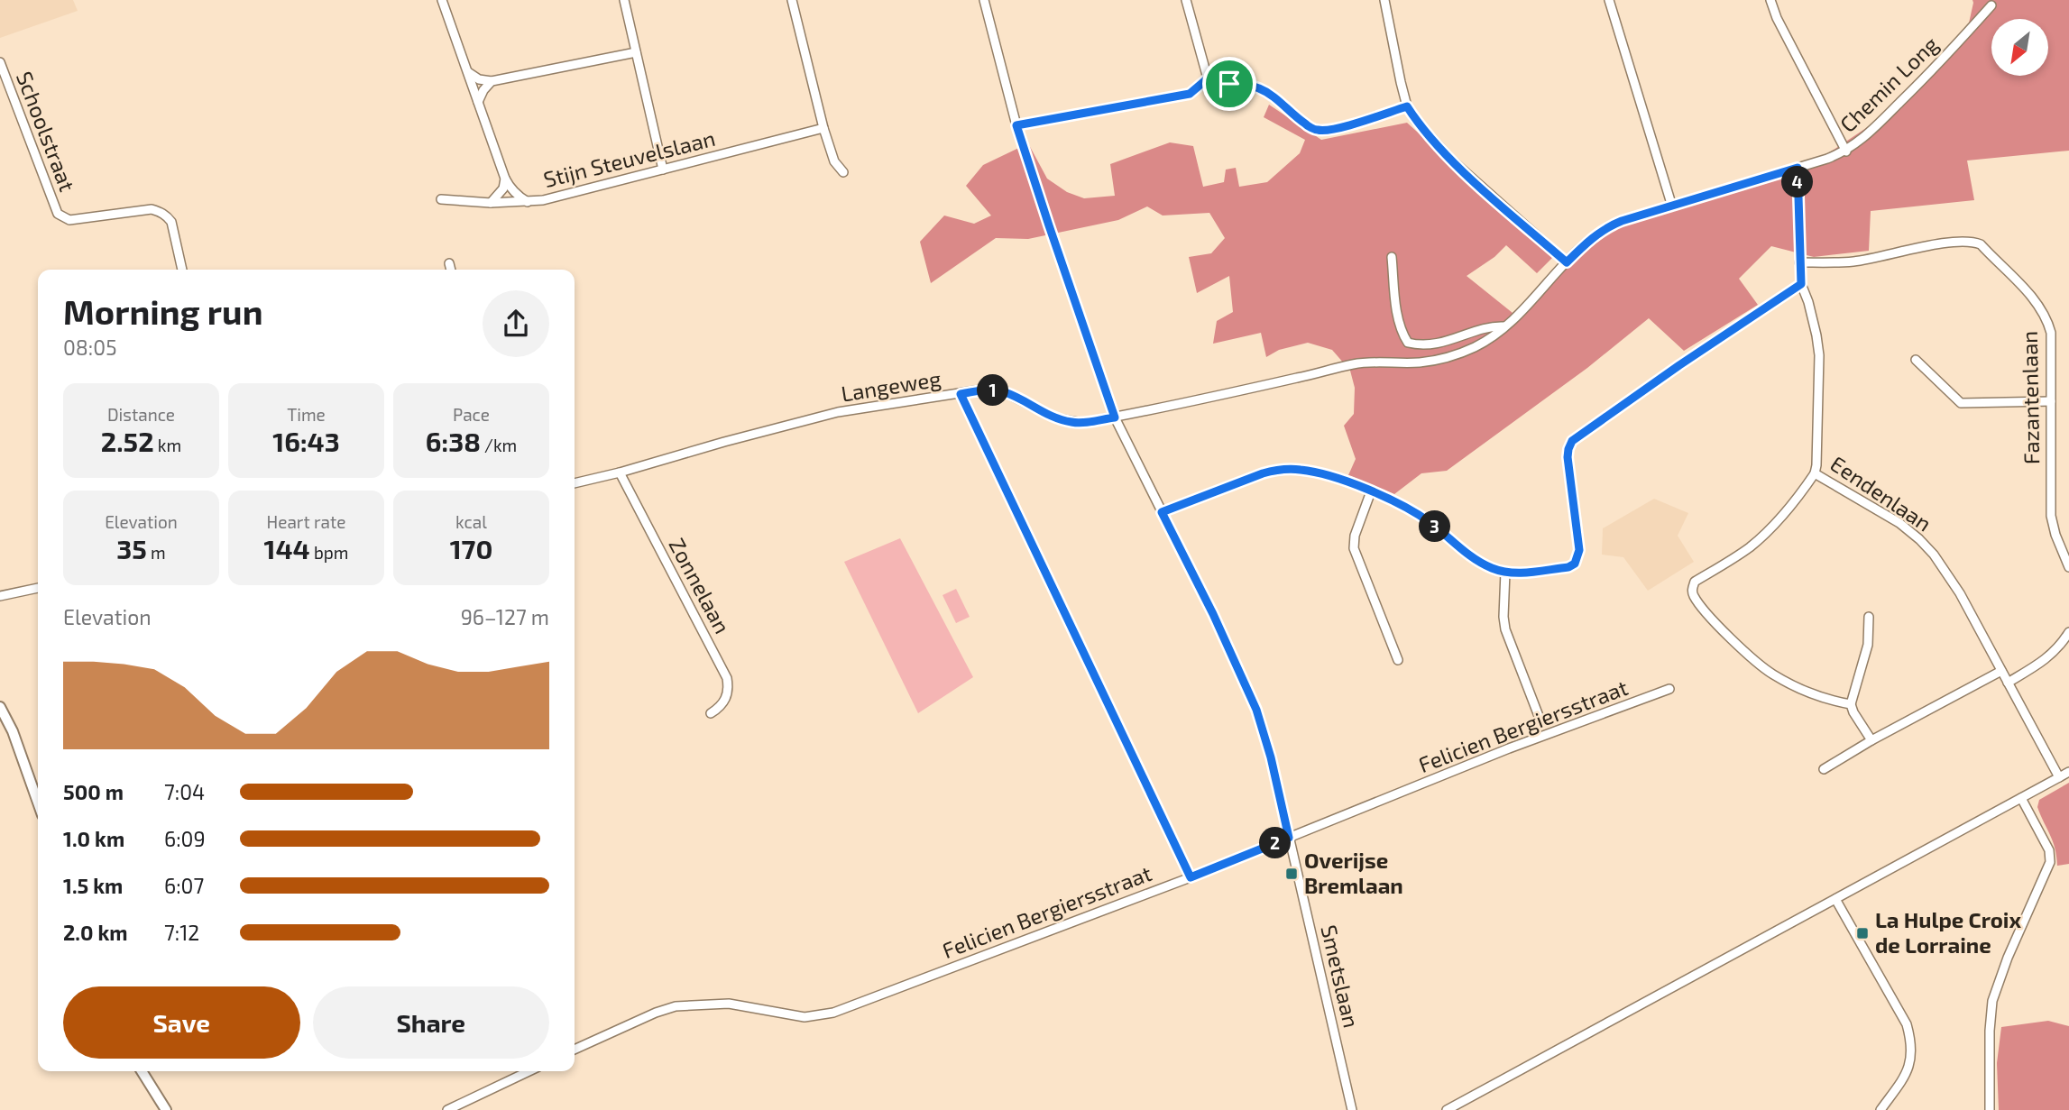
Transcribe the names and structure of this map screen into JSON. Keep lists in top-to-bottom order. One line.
{"streets":{"street":["Chemin Long","Schoolstraat","Stijn Steuvelslaan","Langeweg","Fazantenlaan","Eendenlaan","Zonnelaan","Felicien Bergiersstraat","Smetslaan"]},"crossings":[["Chemin Long","Langeweg"],["Chemin Long","Eendenlaan"],["Langeweg","Zonnelaan"],["Langeweg","Smetslaan"],["Fazantenlaan","Eendenlaan"],["Felicien Bergiersstraat","Smetslaan"]],"places":{"transit":["Overijse Bremlaan","La Hulpe Croix de Lorraine"]},"north":"bottom left","page":{"pins":["4","1","3","2"],"heading":["Morning run","08:05"],"stats":[["Distance","2.52 km"],["Time","16:43"],["Pace","6:38 /km"],["Elevation","35 m"],["Heart rate","144 bpm"],["kcal","170"]],"chart":["Elevation","96–127 m"],"list":[{"name":"500 m","note":"7:04"},{"name":"1.0 km","note":"6:09"},{"name":"1.5 km","note":"6:07"},{"name":"2.0 km","note":"7:12"}],"buttons":["Save","Share"]}}
